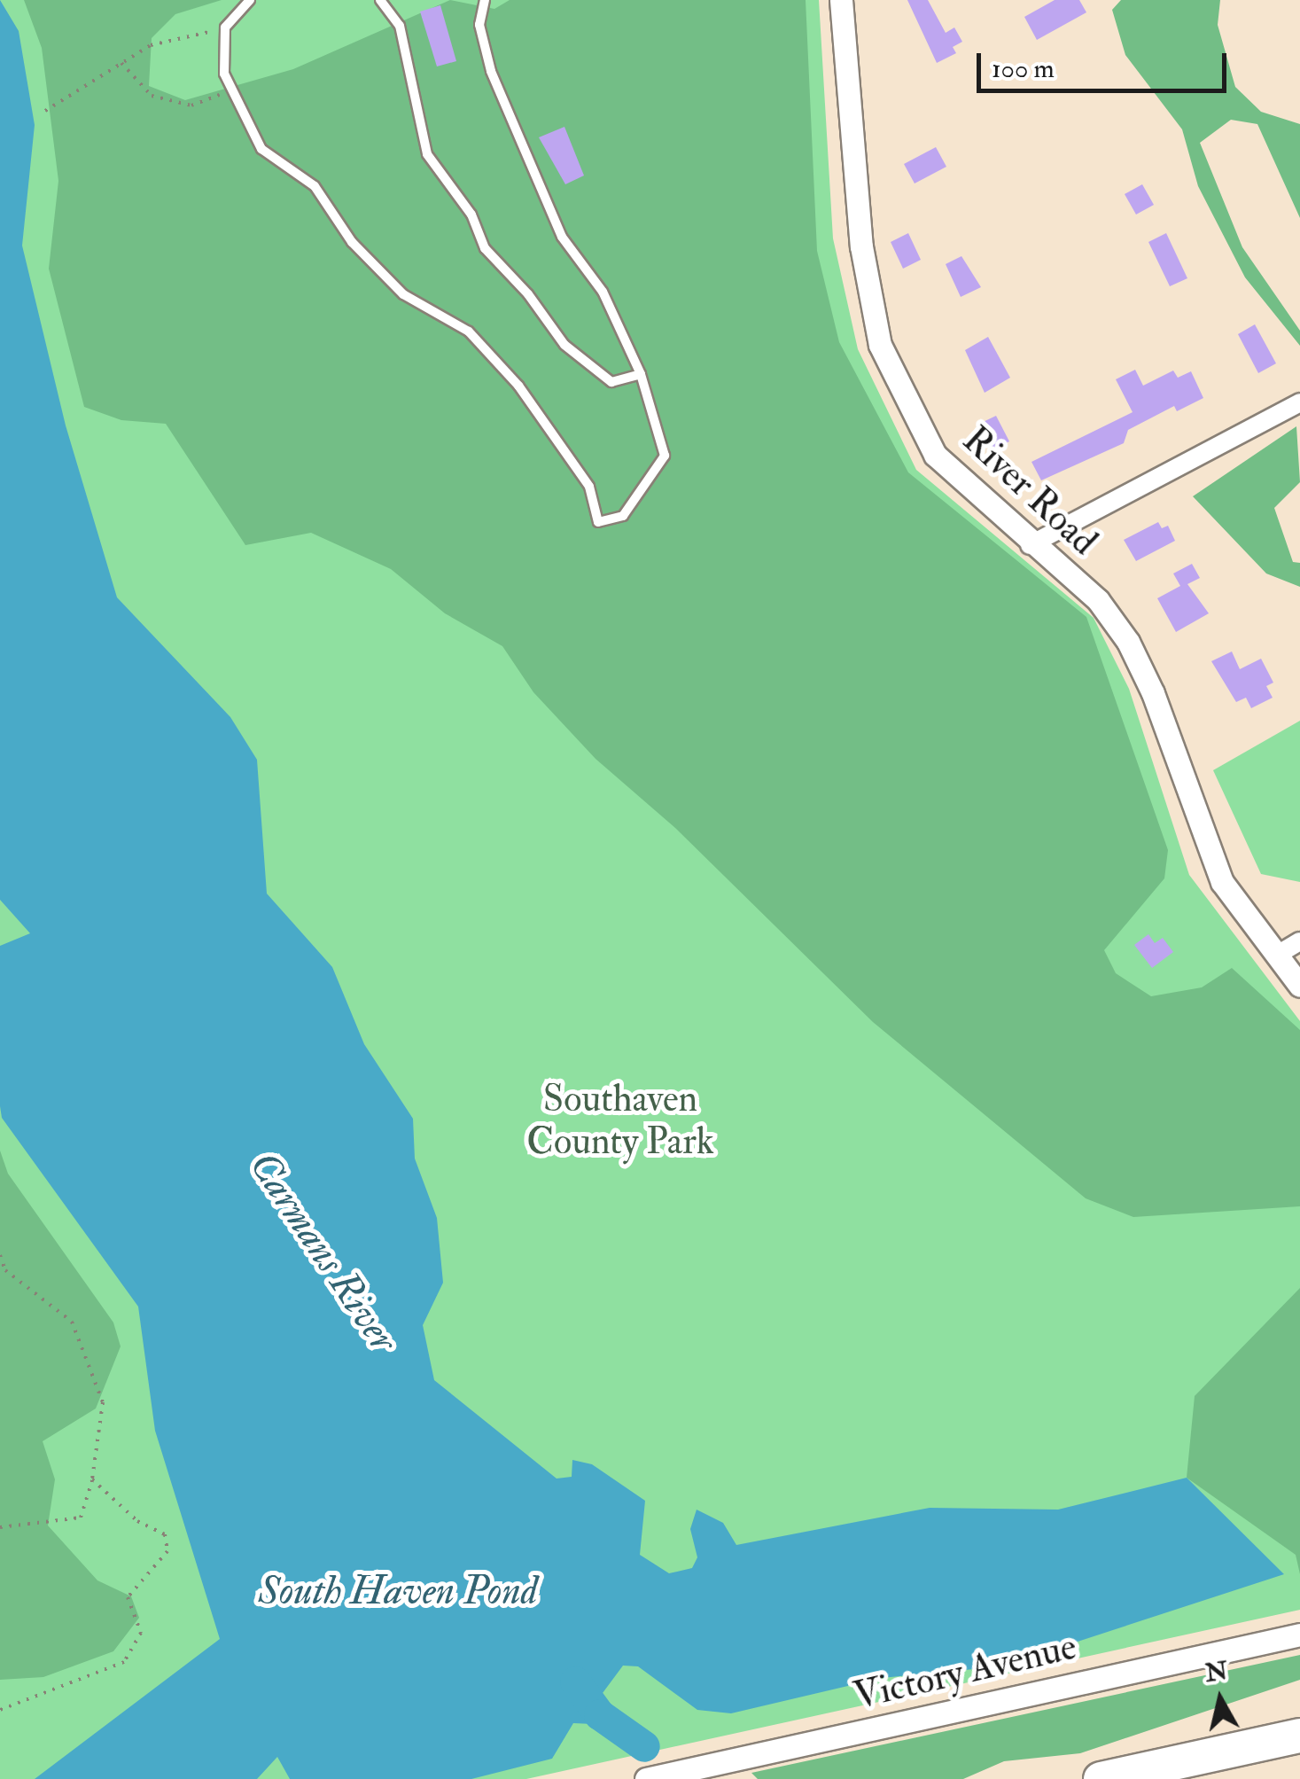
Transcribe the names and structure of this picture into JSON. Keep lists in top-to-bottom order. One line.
{"streets":{"street":["River Road","Victory Avenue"]},"water":["Carmans River","South Haven Pond"],"parks":["Southaven County Park"],"scale_bar":"100 m","north":"top"}
